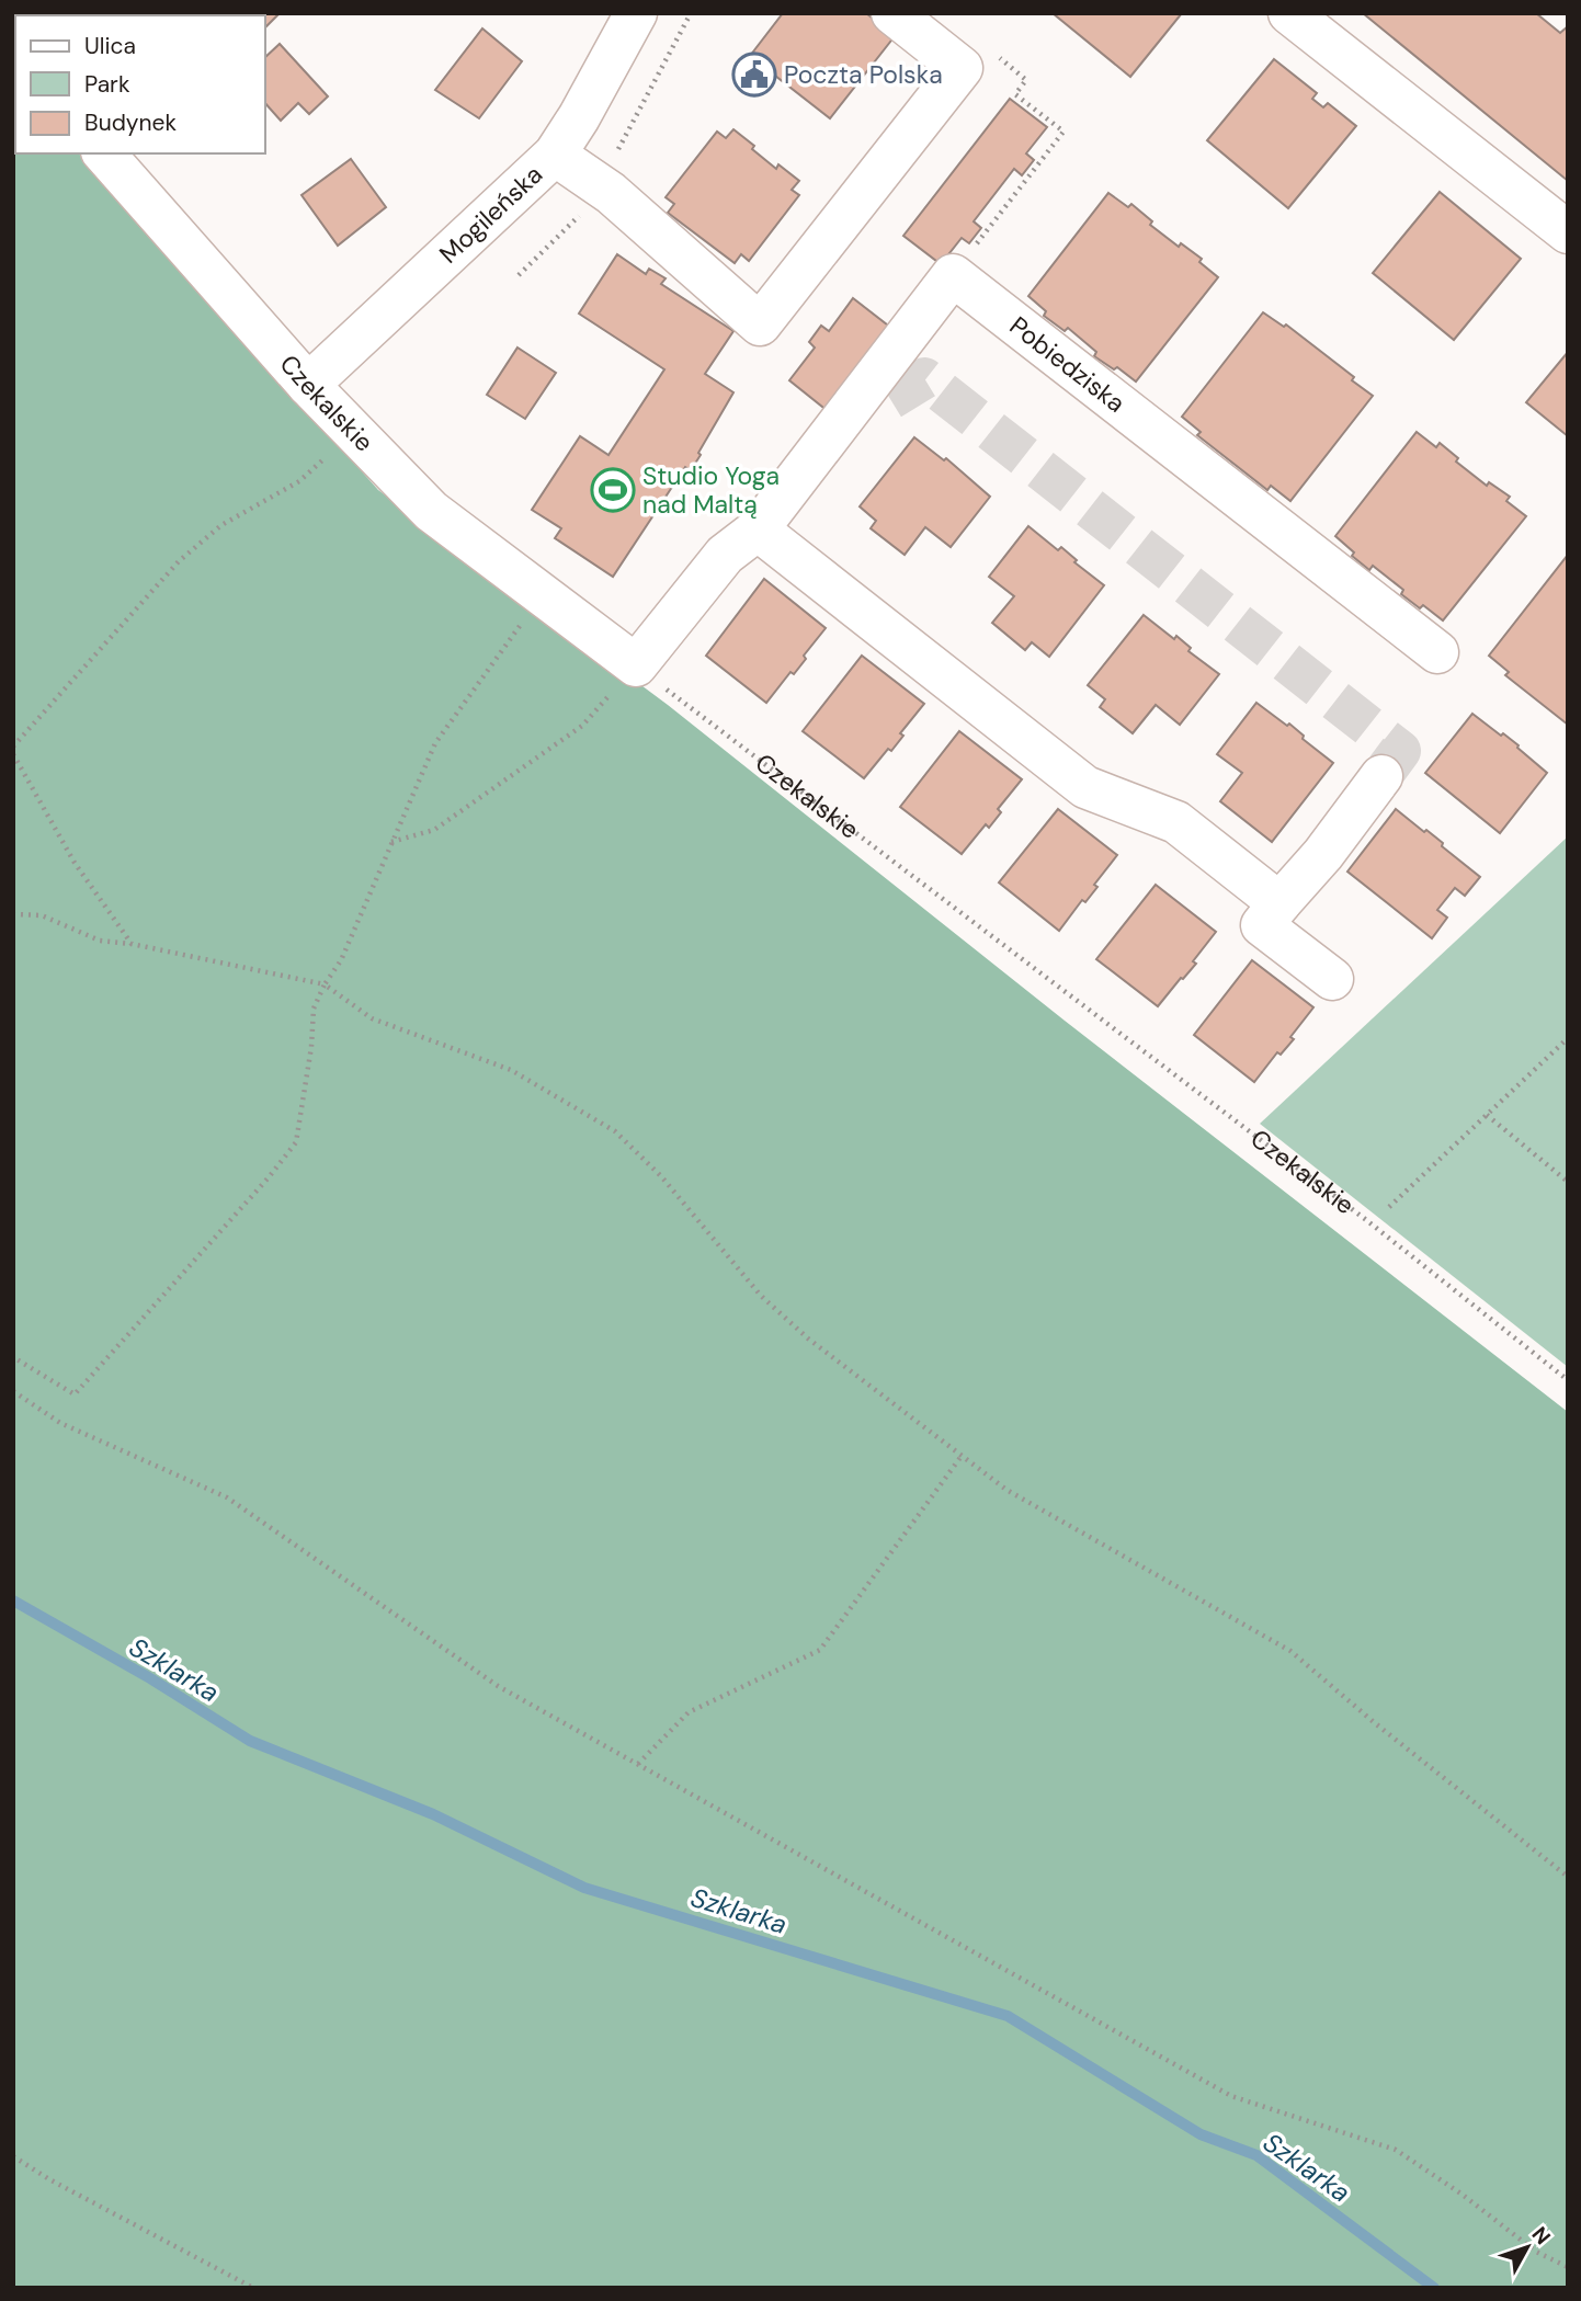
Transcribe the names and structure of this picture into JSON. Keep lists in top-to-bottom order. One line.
{"streets":{"street":["Mogileńska","Pobiedziska","Czekalskie"]},"crossings":[["Mogileńska","Czekalskie"]],"water":["Szklarka"],"places":{"public building":["Poczta Polska"],"sports":["Studio Yoga nad Maltą"]},"legend":["Ulica","Park","Budynek"],"north":"top right"}
